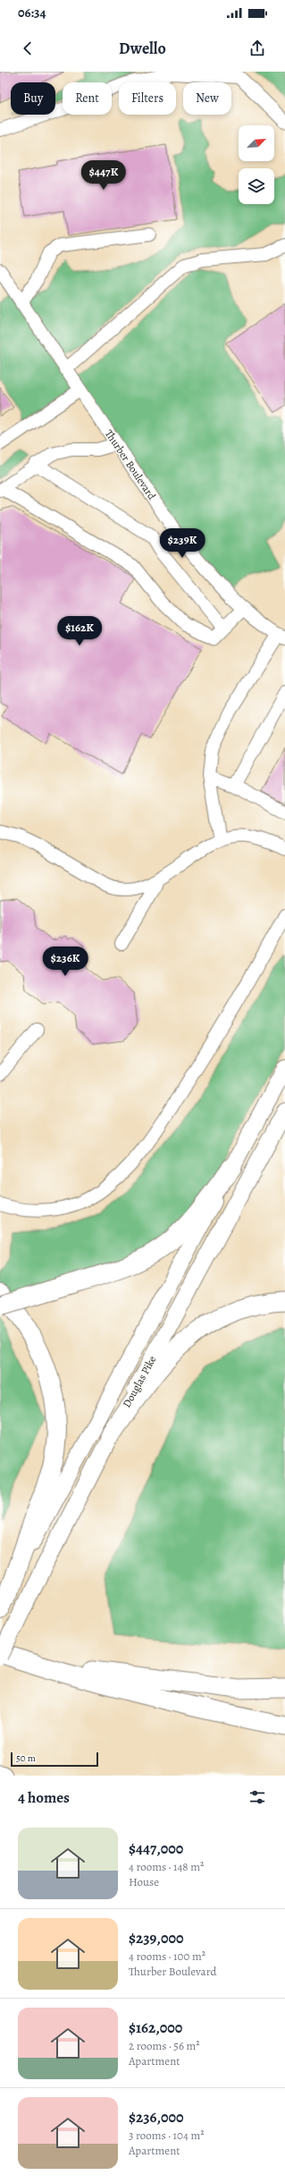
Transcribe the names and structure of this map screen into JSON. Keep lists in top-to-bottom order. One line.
{"streets":{"main road":["Douglas Pike"],"street":["Thurber Boulevard"]},"scale_bar":"50 m","north":"top right","page":{"status":"06:34","header":"Dwello","chip":["Buy","Rent","Filters","New"],"price":["$447K","$239K","$162K","$236K"],"scale":"50 m","heading":"4 homes","list":[{"name":"$447,000","note":"4 rooms · 148 m² · House"},{"name":"$239,000","note":"4 rooms · 100 m² · Thurber Boulevard"},{"name":"$162,000","note":"2 rooms · 56 m² · Apartment"},{"name":"$236,000","note":"3 rooms · 104 m² · Apartment"}]}}
